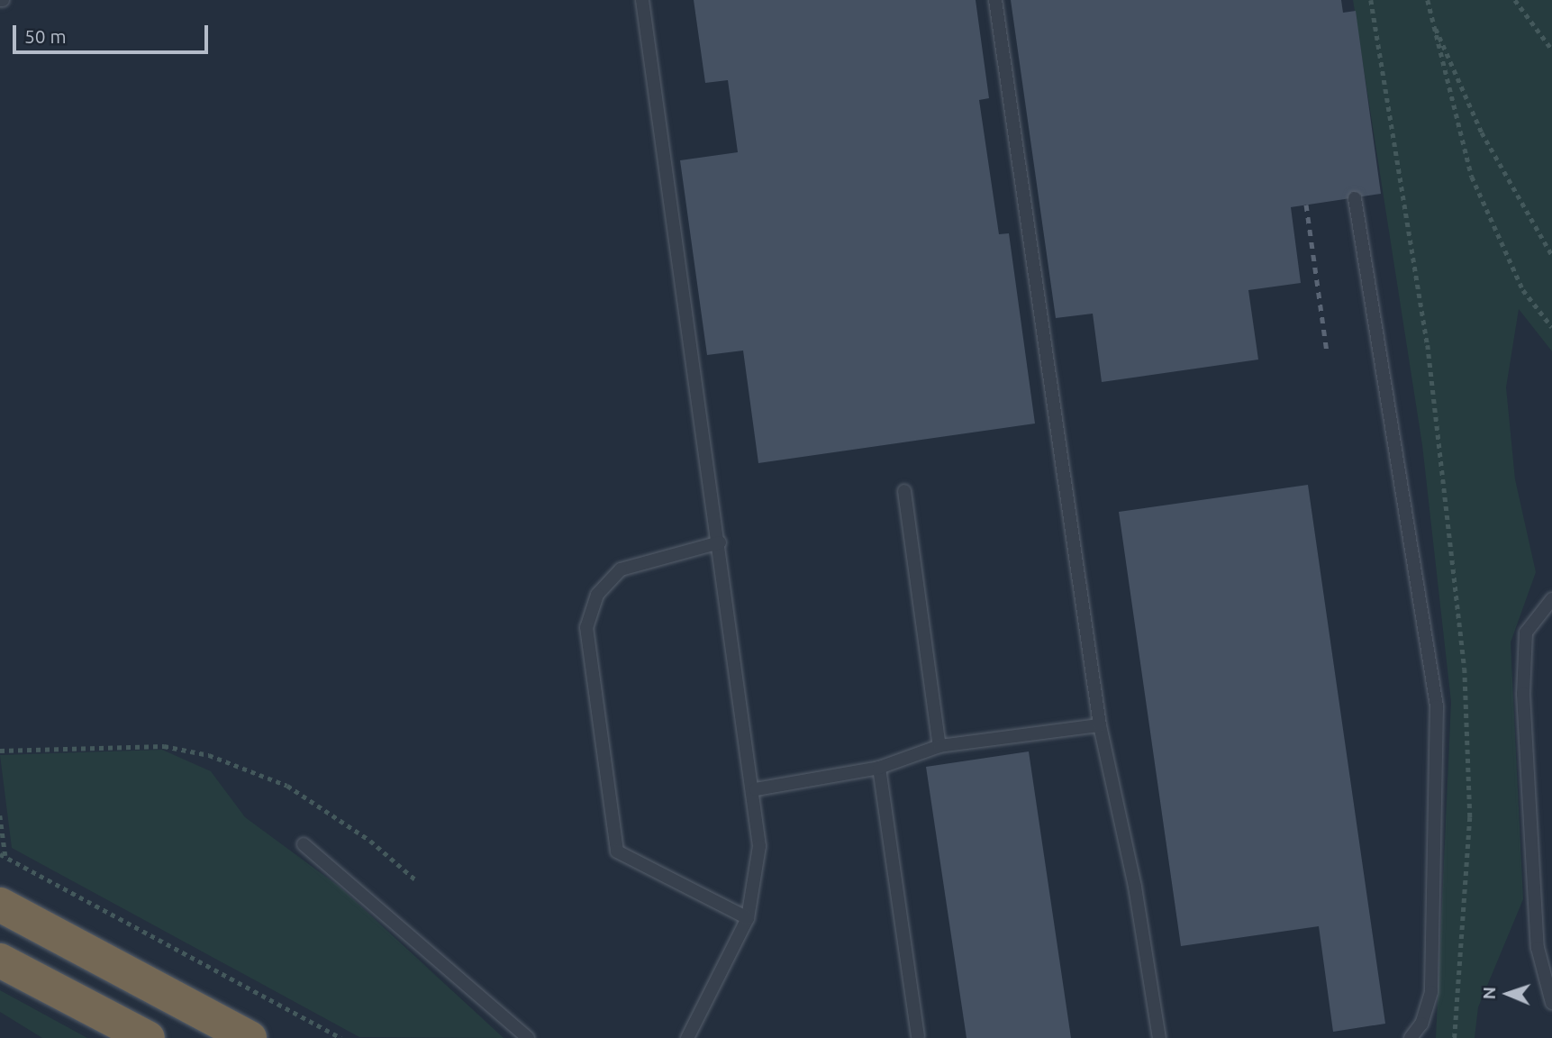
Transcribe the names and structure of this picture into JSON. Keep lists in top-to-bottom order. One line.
{"scale_bar":"50 m","north":"left"}
